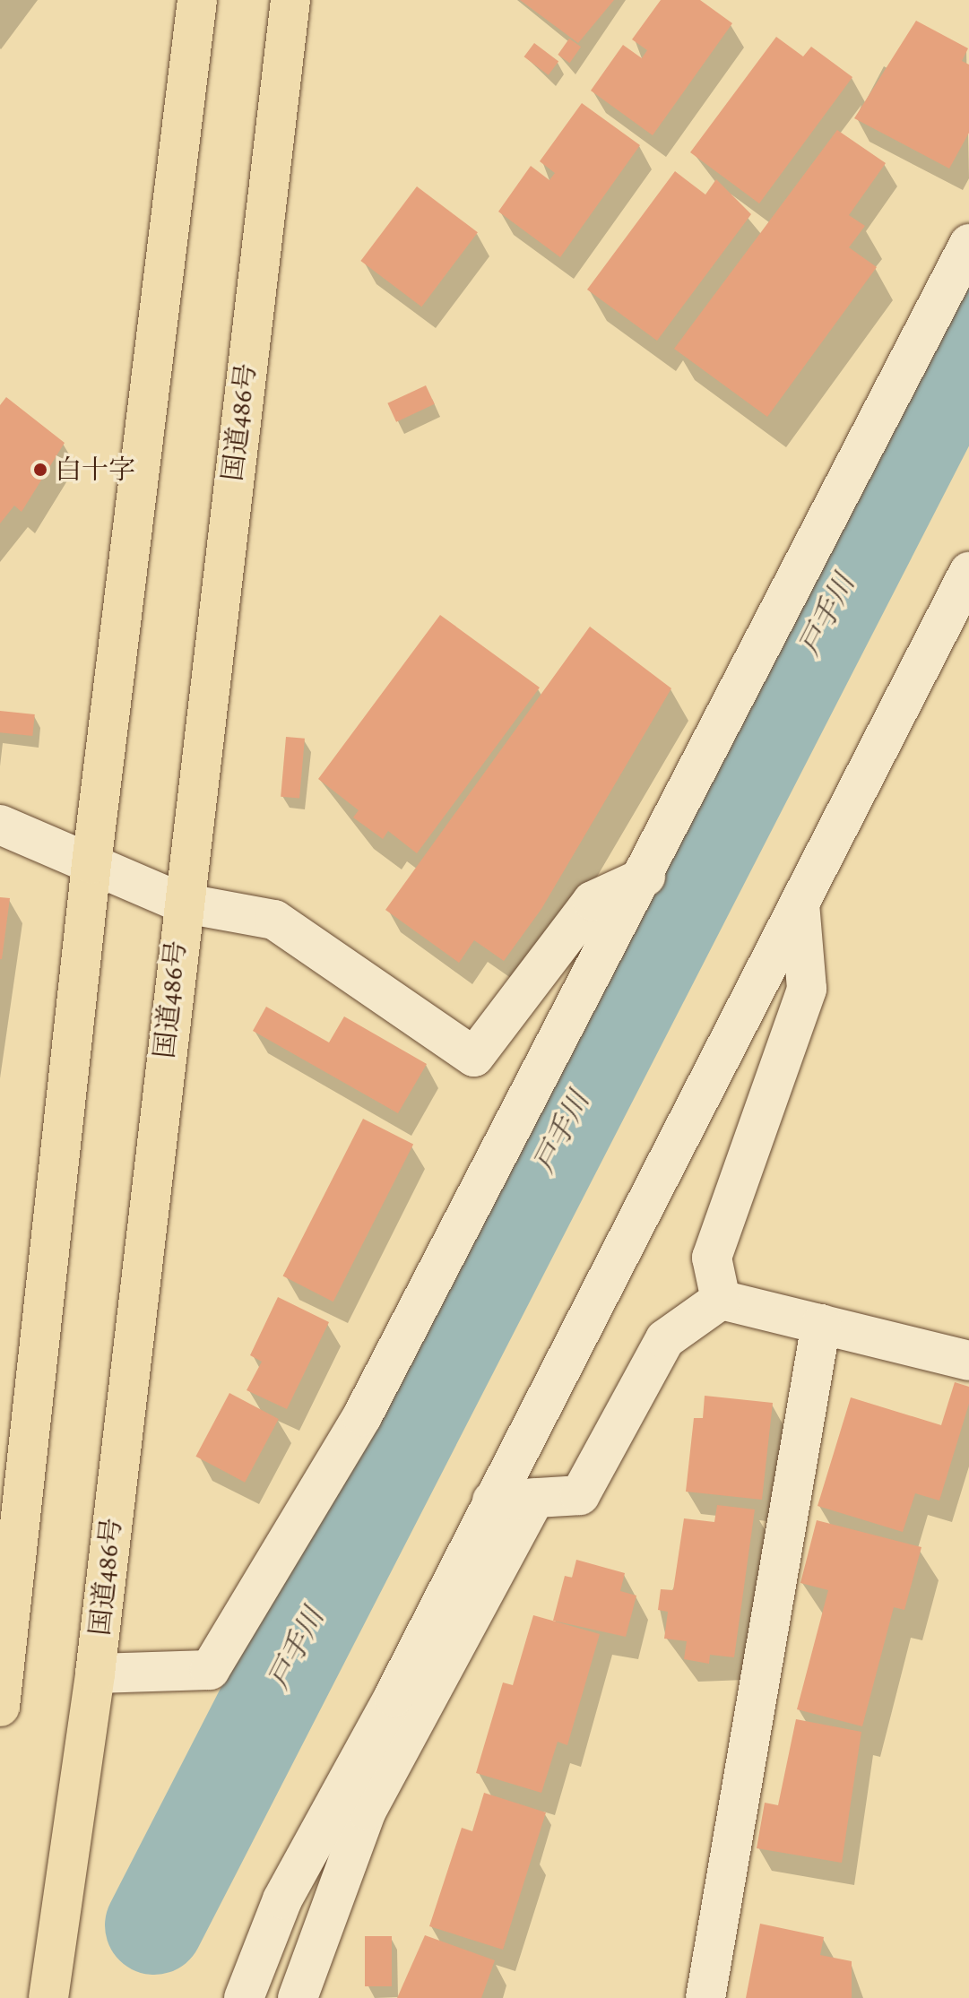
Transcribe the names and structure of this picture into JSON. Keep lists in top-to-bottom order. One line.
{"streets":{"highway":["国道486号"]},"water":["戸手川"],"places":["白十字"]}
